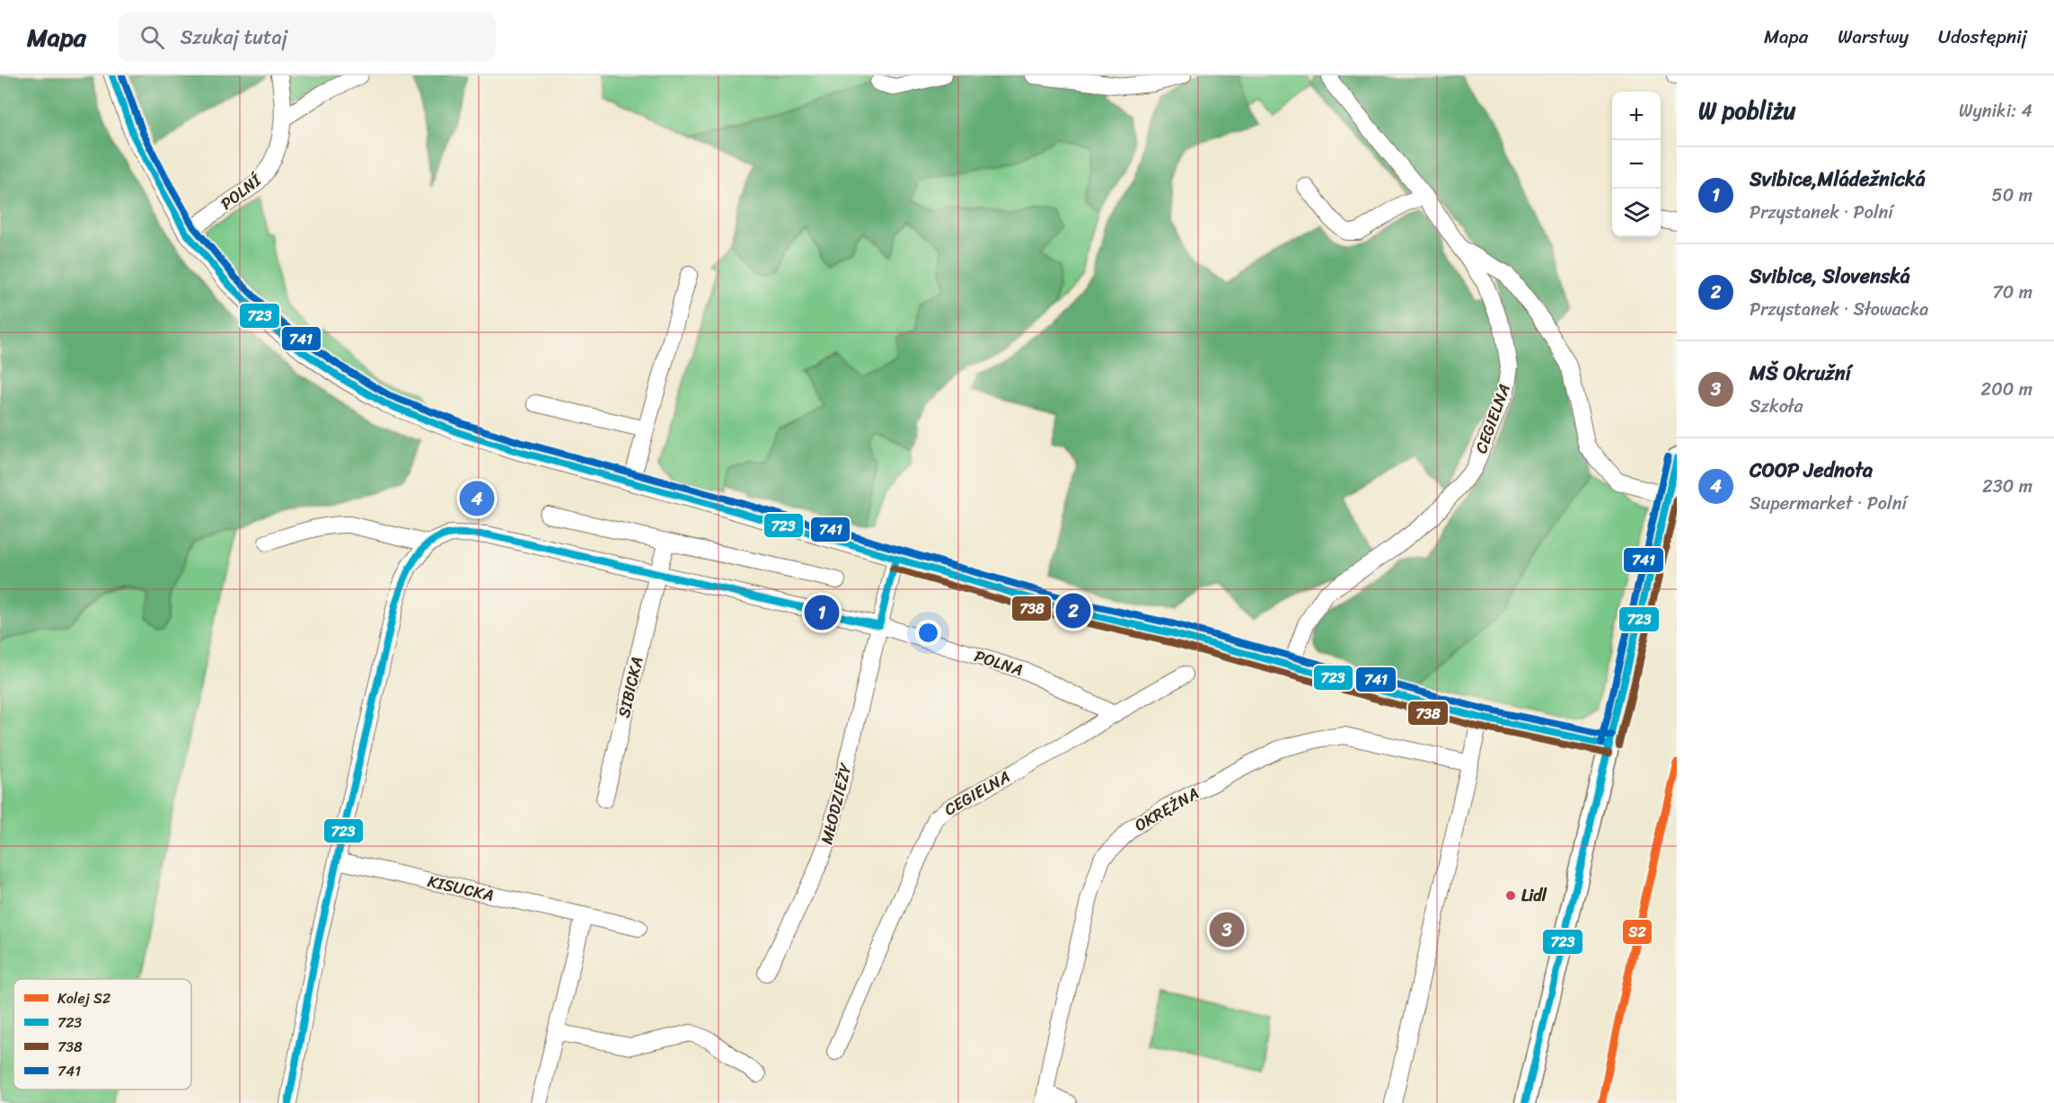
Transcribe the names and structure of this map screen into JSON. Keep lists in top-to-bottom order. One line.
{"streets":{"street":["POLNÍ","CEGIELNA","POLNA","SIBICKA","MŁODZIEŻY","OKRĘŻNA","KISUCKA"]},"crossings":[["CEGIELNA","POLNA"],["POLNA","MŁODZIEŻY"]],"places":["Lidl"],"lines":["transit line 723","transit line 741","transit line 738","rail line S2"],"legend":["Kolej S2","723","738","741"],"page":{"header":"Mapa","search":"Szukaj tutaj","nav":["Mapa","Warstwy","Udostępnij"],"heading":["W pobliżu","Wyniki: 4"],"map_buttons":["+","−"],"list":[{"mark":"1","name":"Svibice,Mládežnická","note":"Przystanek · Polní","value":"50 m"},{"mark":"2","name":"Svibice, Slovenská","note":"Przystanek · Słowacka","value":"70 m"},{"mark":"3","name":"MŠ Okružní","note":"Szkoła","value":"200 m"},{"mark":"4","name":"COOP Jednota","note":"Supermarket · Polní","value":"230 m"}],"pins":["4","2","1","3"]}}
